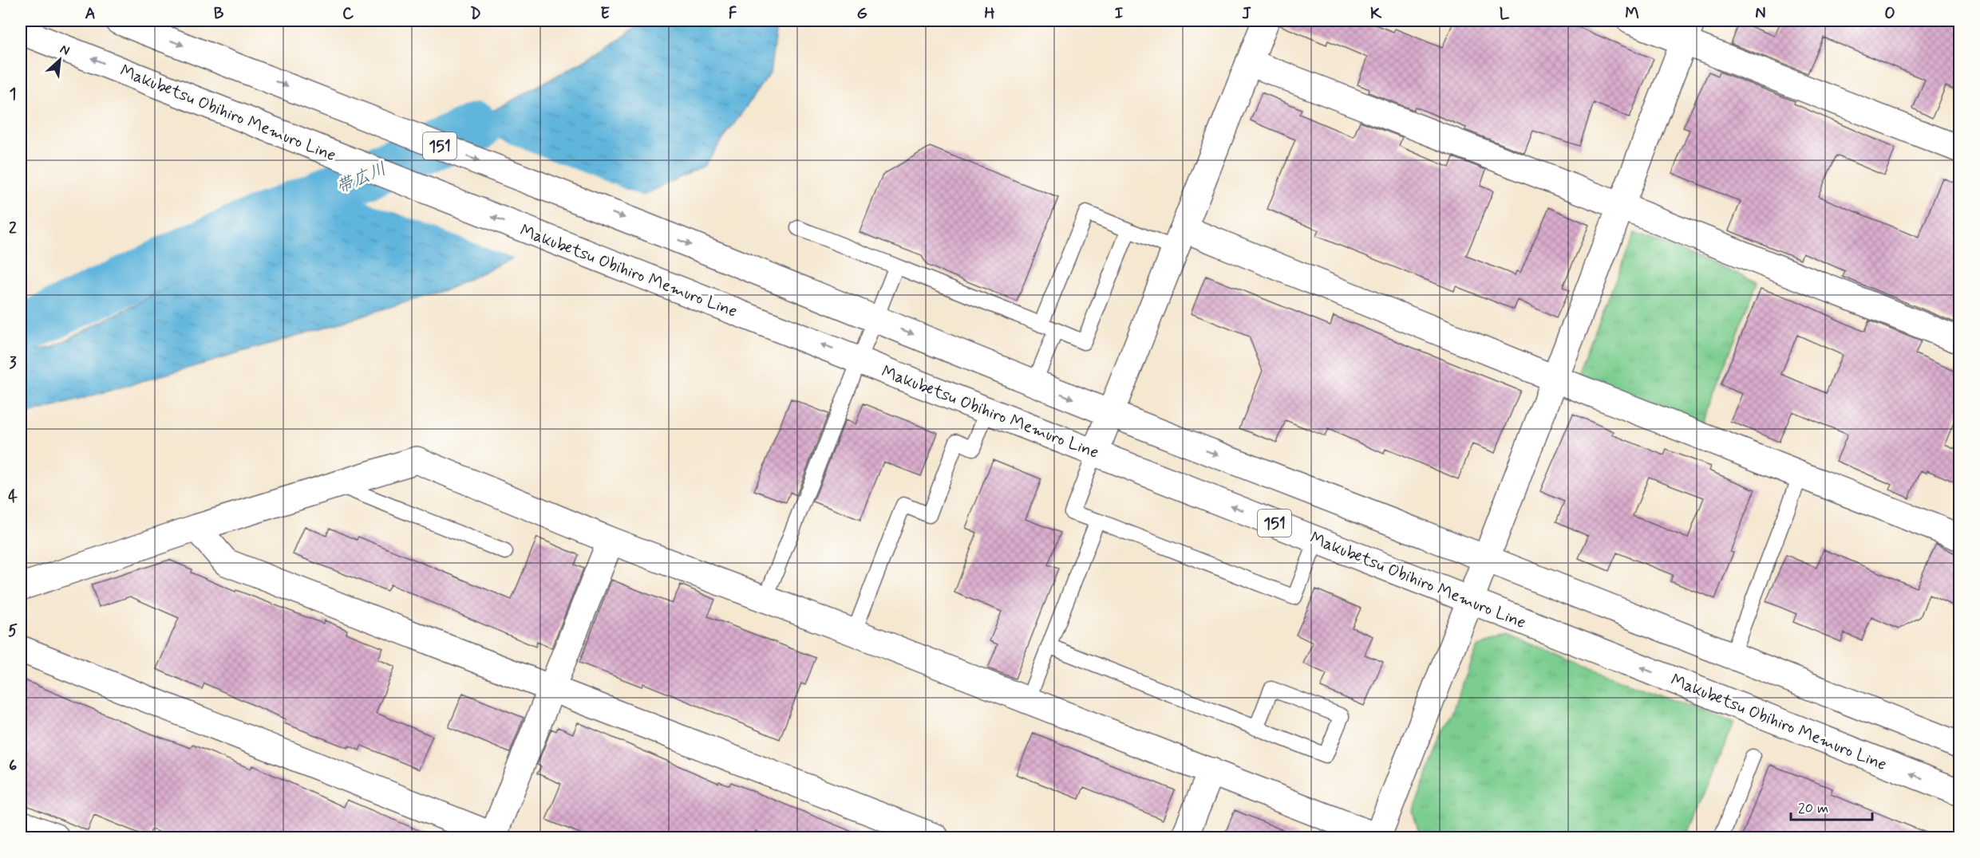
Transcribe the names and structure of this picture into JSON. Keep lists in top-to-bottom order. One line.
{"streets":{"street":["Makubetsu Obihiro Memuro Line","151"]},"water":["帯広川"],"scale_bar":"20 m","north":"top right","grid":{"columns":["A","B","C","D","E","F","G","H","I","J","K","L","M","N","O"],"rows":["1","2","3","4","5","6"]}}
